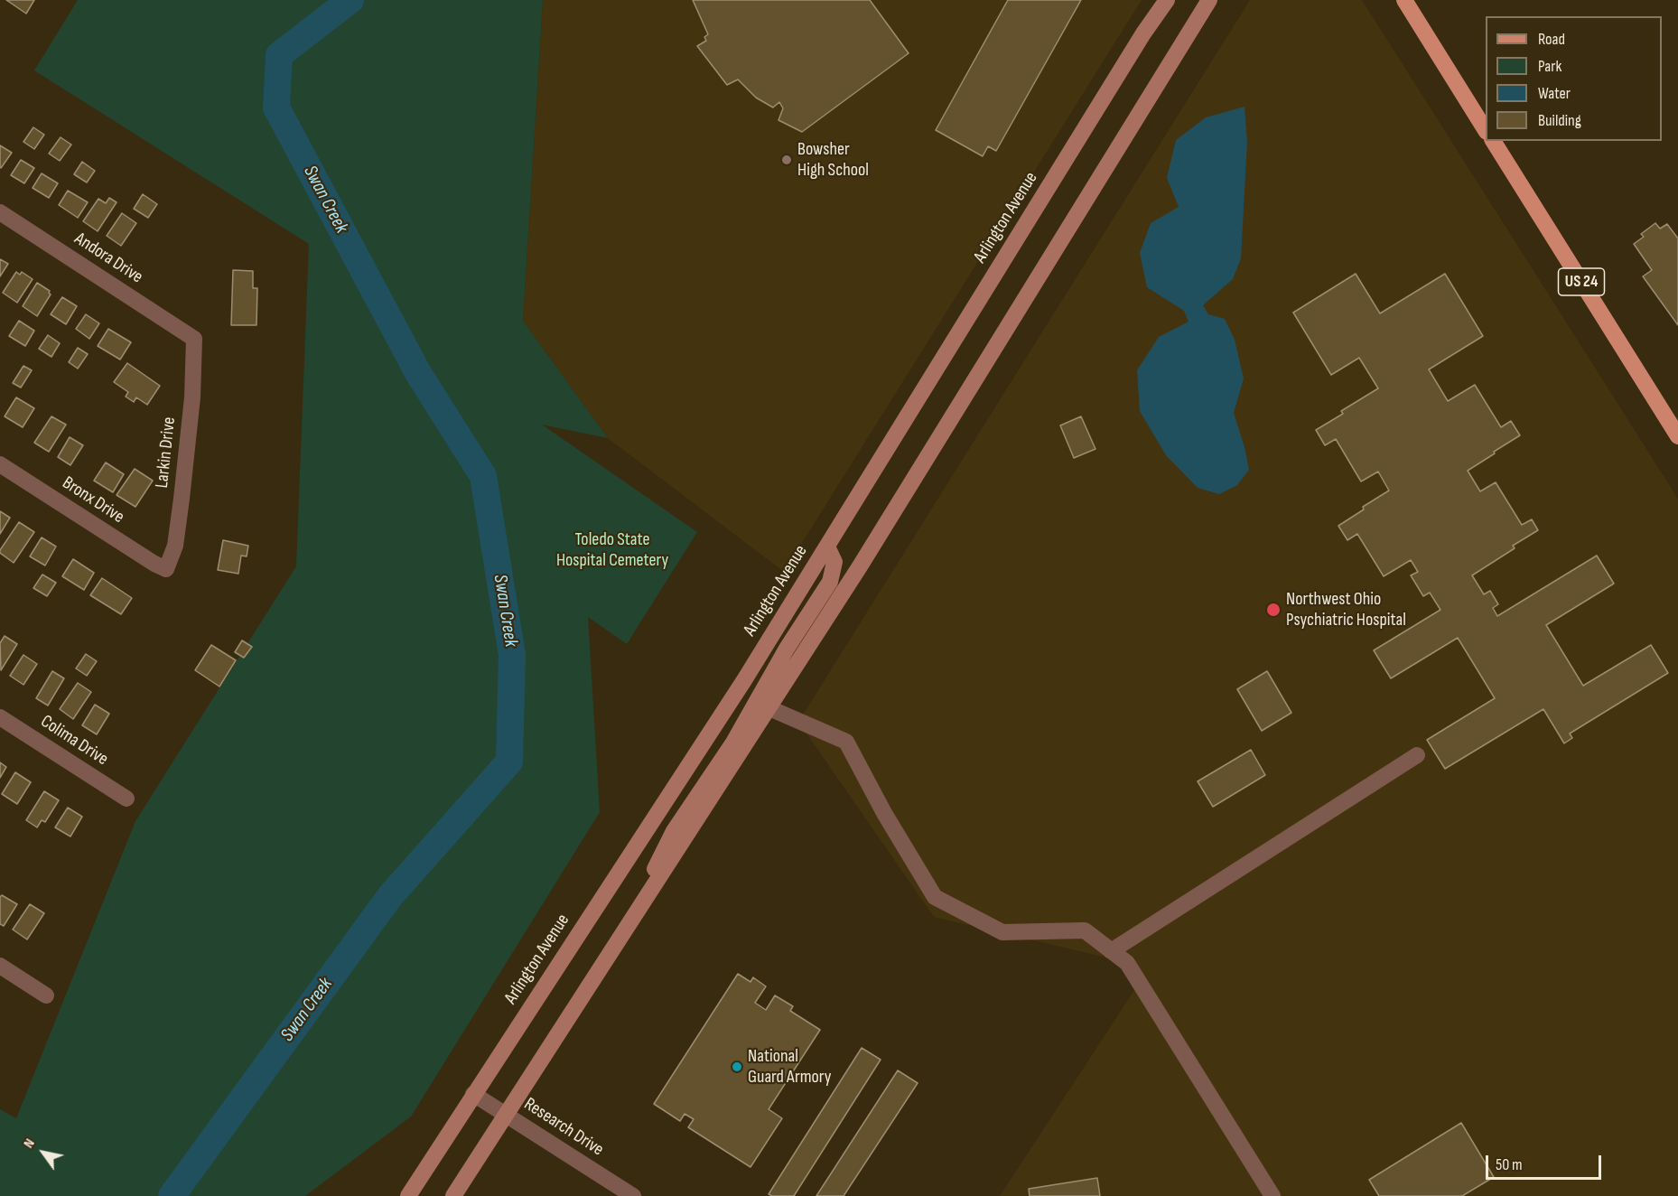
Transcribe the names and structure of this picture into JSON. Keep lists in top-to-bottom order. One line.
{"streets":{"main road":["US 24"],"street":["Arlington Avenue","Andora Drive","Larkin Drive","Bronx Drive","Colima Drive","Research Drive"]},"crossings":[["Arlington Avenue","Research Drive"],["Andora Drive","Larkin Drive"],["Larkin Drive","Bronx Drive"]],"water":["Swan Creek"],"parks":["Toledo State Hospital Cemetery"],"places":["Bowsher High School","Northwest Ohio Psychiatric Hospital","National Guard Armory"],"legend":["Road","Park","Water","Building"],"scale_bar":"50 m","north":"top left"}
